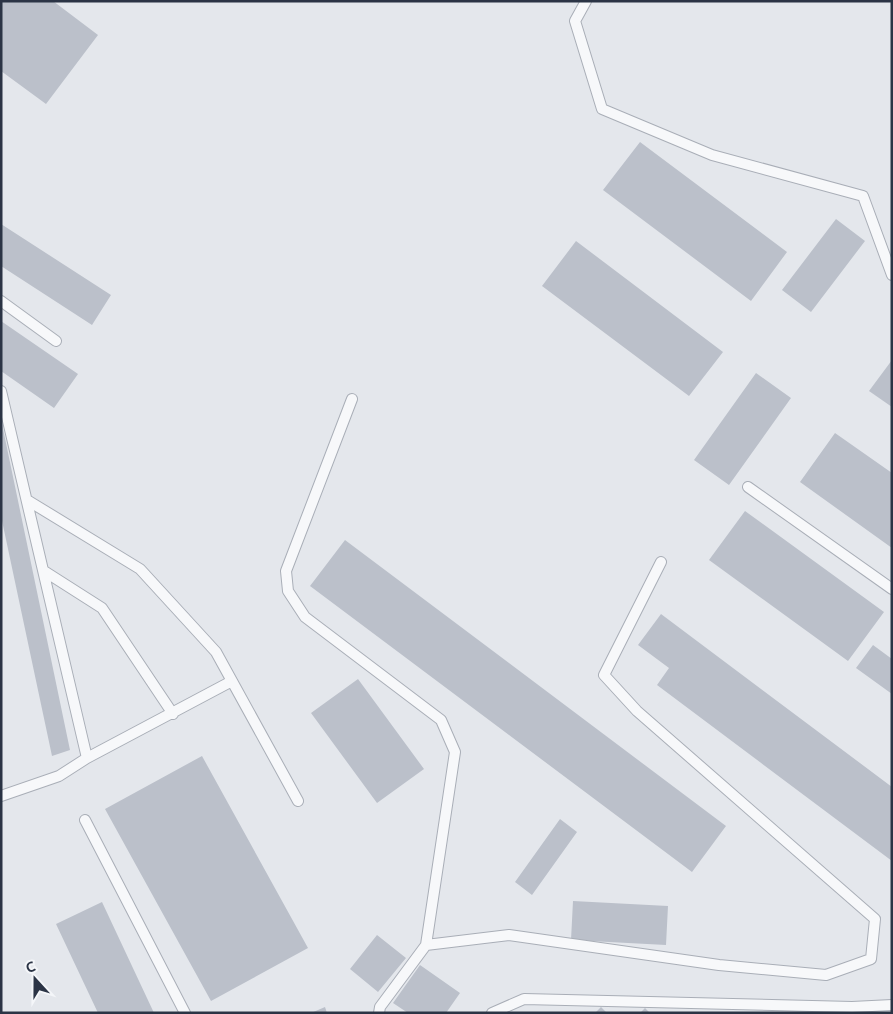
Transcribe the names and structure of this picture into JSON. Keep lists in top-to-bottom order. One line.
{"north":"top"}
